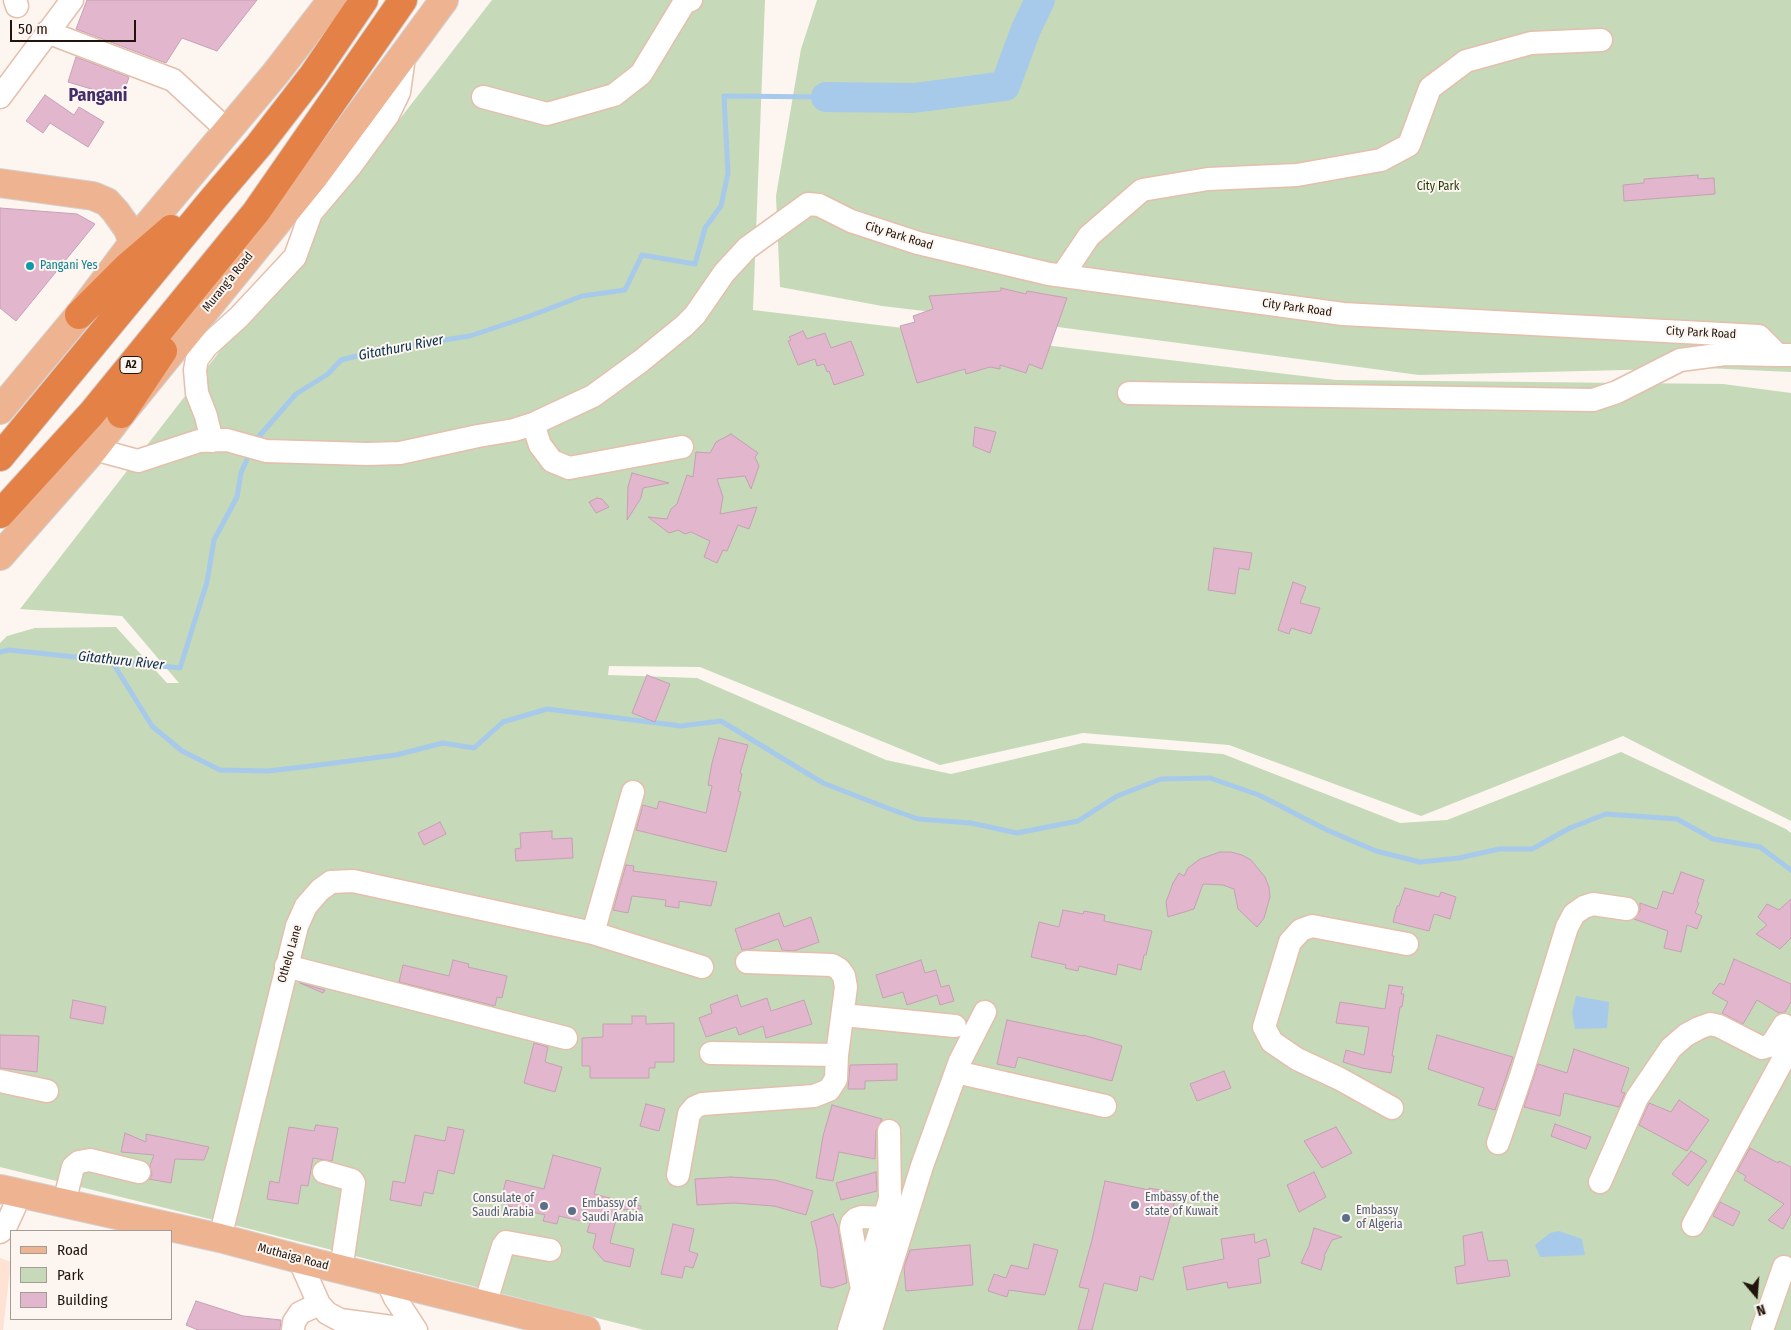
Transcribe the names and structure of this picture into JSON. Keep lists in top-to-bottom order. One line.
{"streets":{"highway":["Murang'a Road","A2"],"main road":["Muthaiga Road"],"street":["City Park Road","Othelo Lane"]},"crossings":[["Othelo Lane","Muthaiga Road"]],"districts":["Pangani"],"water":["Gitathuru River"],"parks":["City Park"],"places":["Pangani Yes","Embassy of the state of Kuwait","Consulate of Saudi Arabia","Embassy of Saudi Arabia","Embassy of Algeria"],"legend":["Road","Park","Building"],"scale_bar":"50 m","north":"bottom"}
